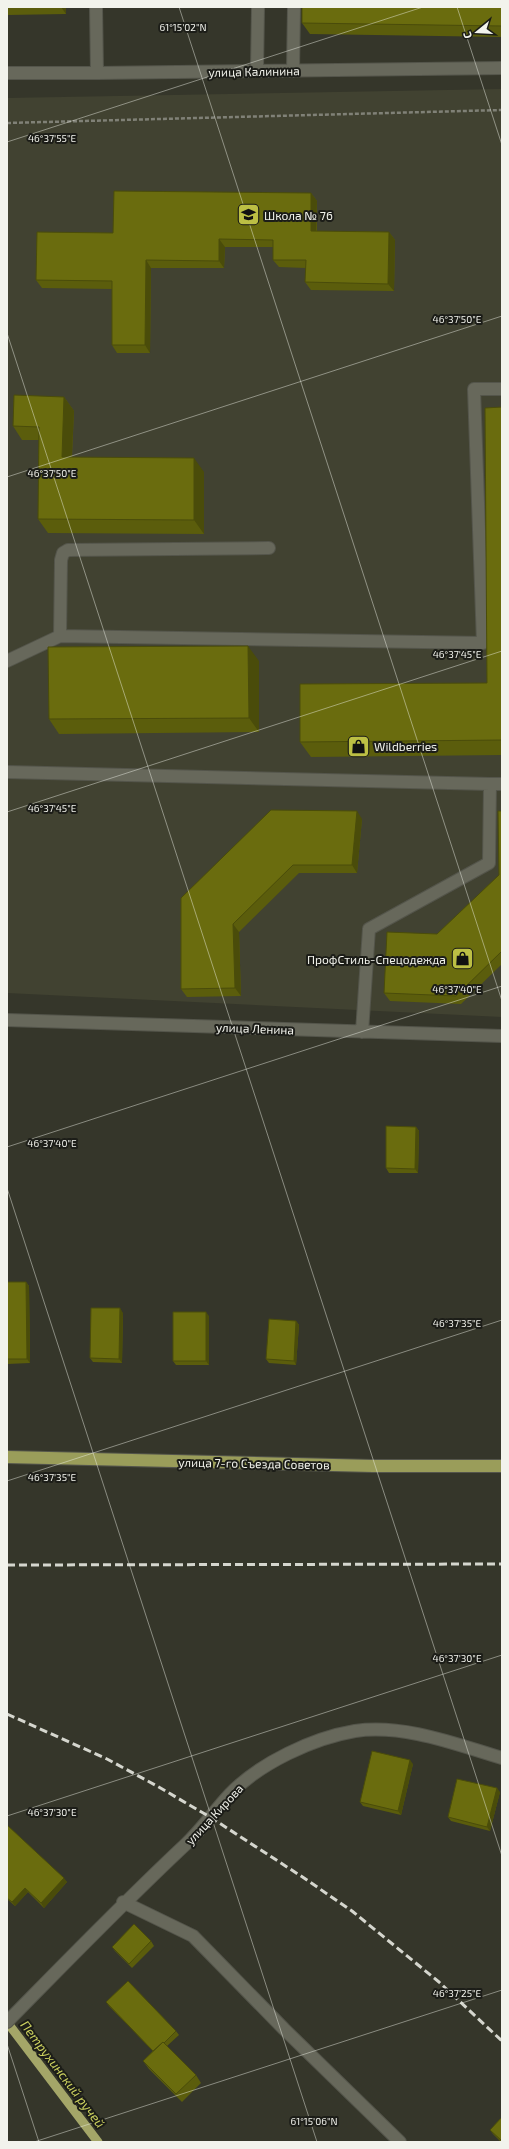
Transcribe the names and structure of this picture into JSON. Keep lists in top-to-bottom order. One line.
{"streets":{"main road":["улица 7-го Съезда Советов"],"street":["улица Калинина","улица Ленина","улица Кирова"]},"water":["Петрухинский ручей"],"places":{"school or university":["Школа № 76"],"shop":["Wildberries","ПрофСтиль-Спецодежда"]},"north":"left","coordinates":["61°15'02\"N","46°37'55\"E","46°37'50\"E","46°37'45\"E","46°37'40\"E","46°37'35\"E","46°37'30\"E","46°37'25\"E","61°15'06\"N"]}
